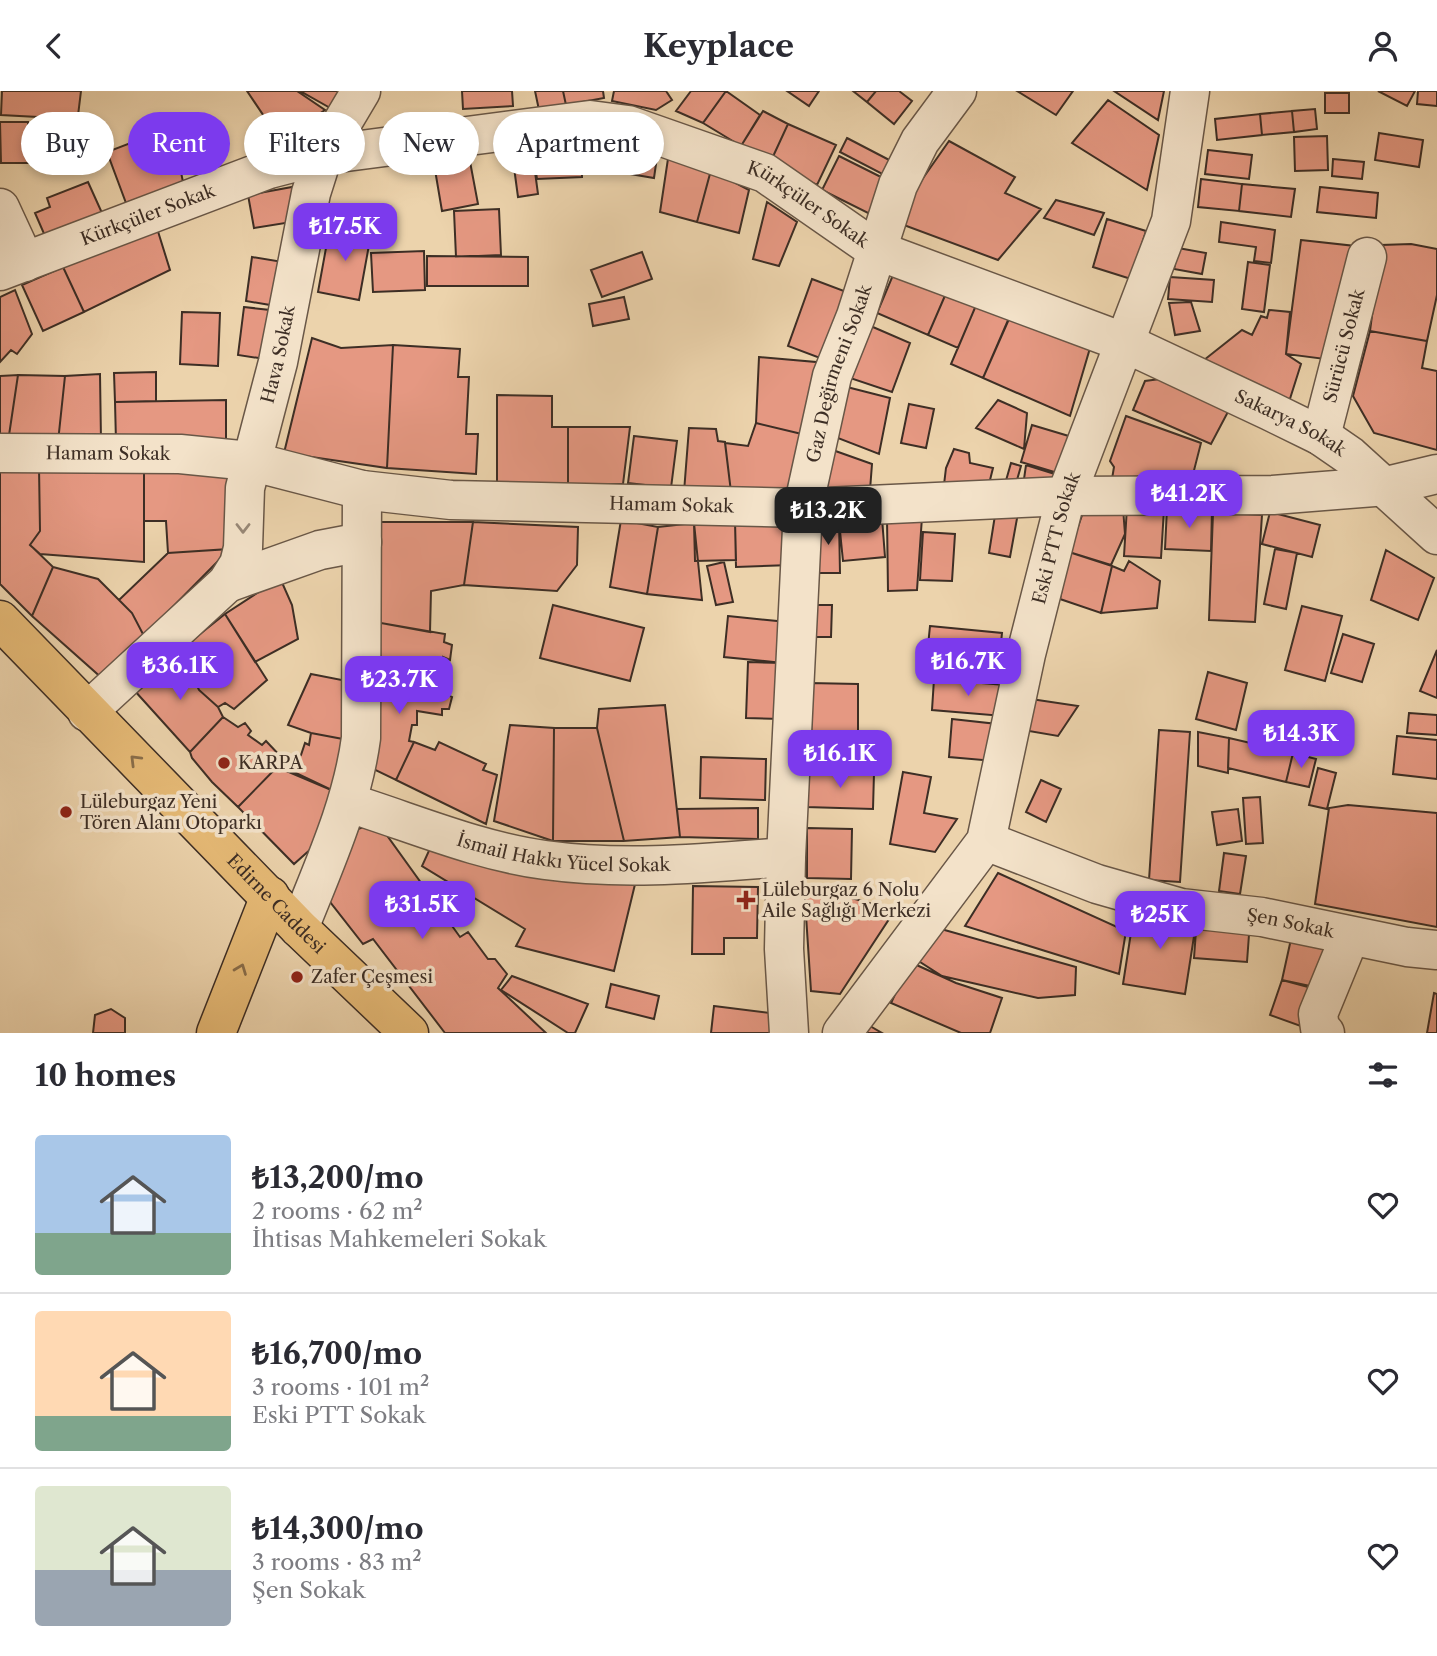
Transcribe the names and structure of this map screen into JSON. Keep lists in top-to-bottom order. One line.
{"streets":{"main road":["Edirne Caddesi"],"street":["Kürkçüler Sokak","Sürücü Sokak","Hava Sokak","Gaz Değirmeni Sokak","Sakarya Sokak","Hamam Sokak","Eski PTT Sokak","İsmail Hakkı Yücel Sokak","Şen Sokak"]},"crossings":[["Kürkçüler Sokak","Gaz Değirmeni Sokak"],["Kürkçüler Sokak","Sakarya Sokak"],["Kürkçüler Sokak","Eski PTT Sokak"],["Sürücü Sokak","Sakarya Sokak"],["Hava Sokak","Hamam Sokak"],["Gaz Değirmeni Sokak","Hamam Sokak"],["Gaz Değirmeni Sokak","İsmail Hakkı Yücel Sokak"],["Sakarya Sokak","Hamam Sokak"],["Sakarya Sokak","Eski PTT Sokak"],["Hamam Sokak","Eski PTT Sokak"],["Eski PTT Sokak","Şen Sokak"]],"one_way":["Edirne Caddesi"],"places":{"other":["KARPA","Lüleburgaz Yeni Tören Alanı Otoparkı","Zafer Çeşmesi"],"health":["Lüleburgaz 6 Nolu Aile Sağlığı Merkezi"]},"page":{"header":"Keyplace","chip":["Buy","Rent","Filters","New","Apartment"],"price":["₺17.5K","₺41.2K","₺13.2K","₺16.7K","₺36.1K","₺23.7K","₺14.3K","₺16.1K","₺31.5K","₺25K"],"heading":"10 homes","list":[{"name":"₺13,200/mo","note":"2 rooms · 62 m² · İhtisas Mahkemeleri Sokak"},{"name":"₺16,700/mo","note":"3 rooms · 101 m² · Eski PTT Sokak"},{"name":"₺14,300/mo","note":"3 rooms · 83 m² · Şen Sokak"}]}}
